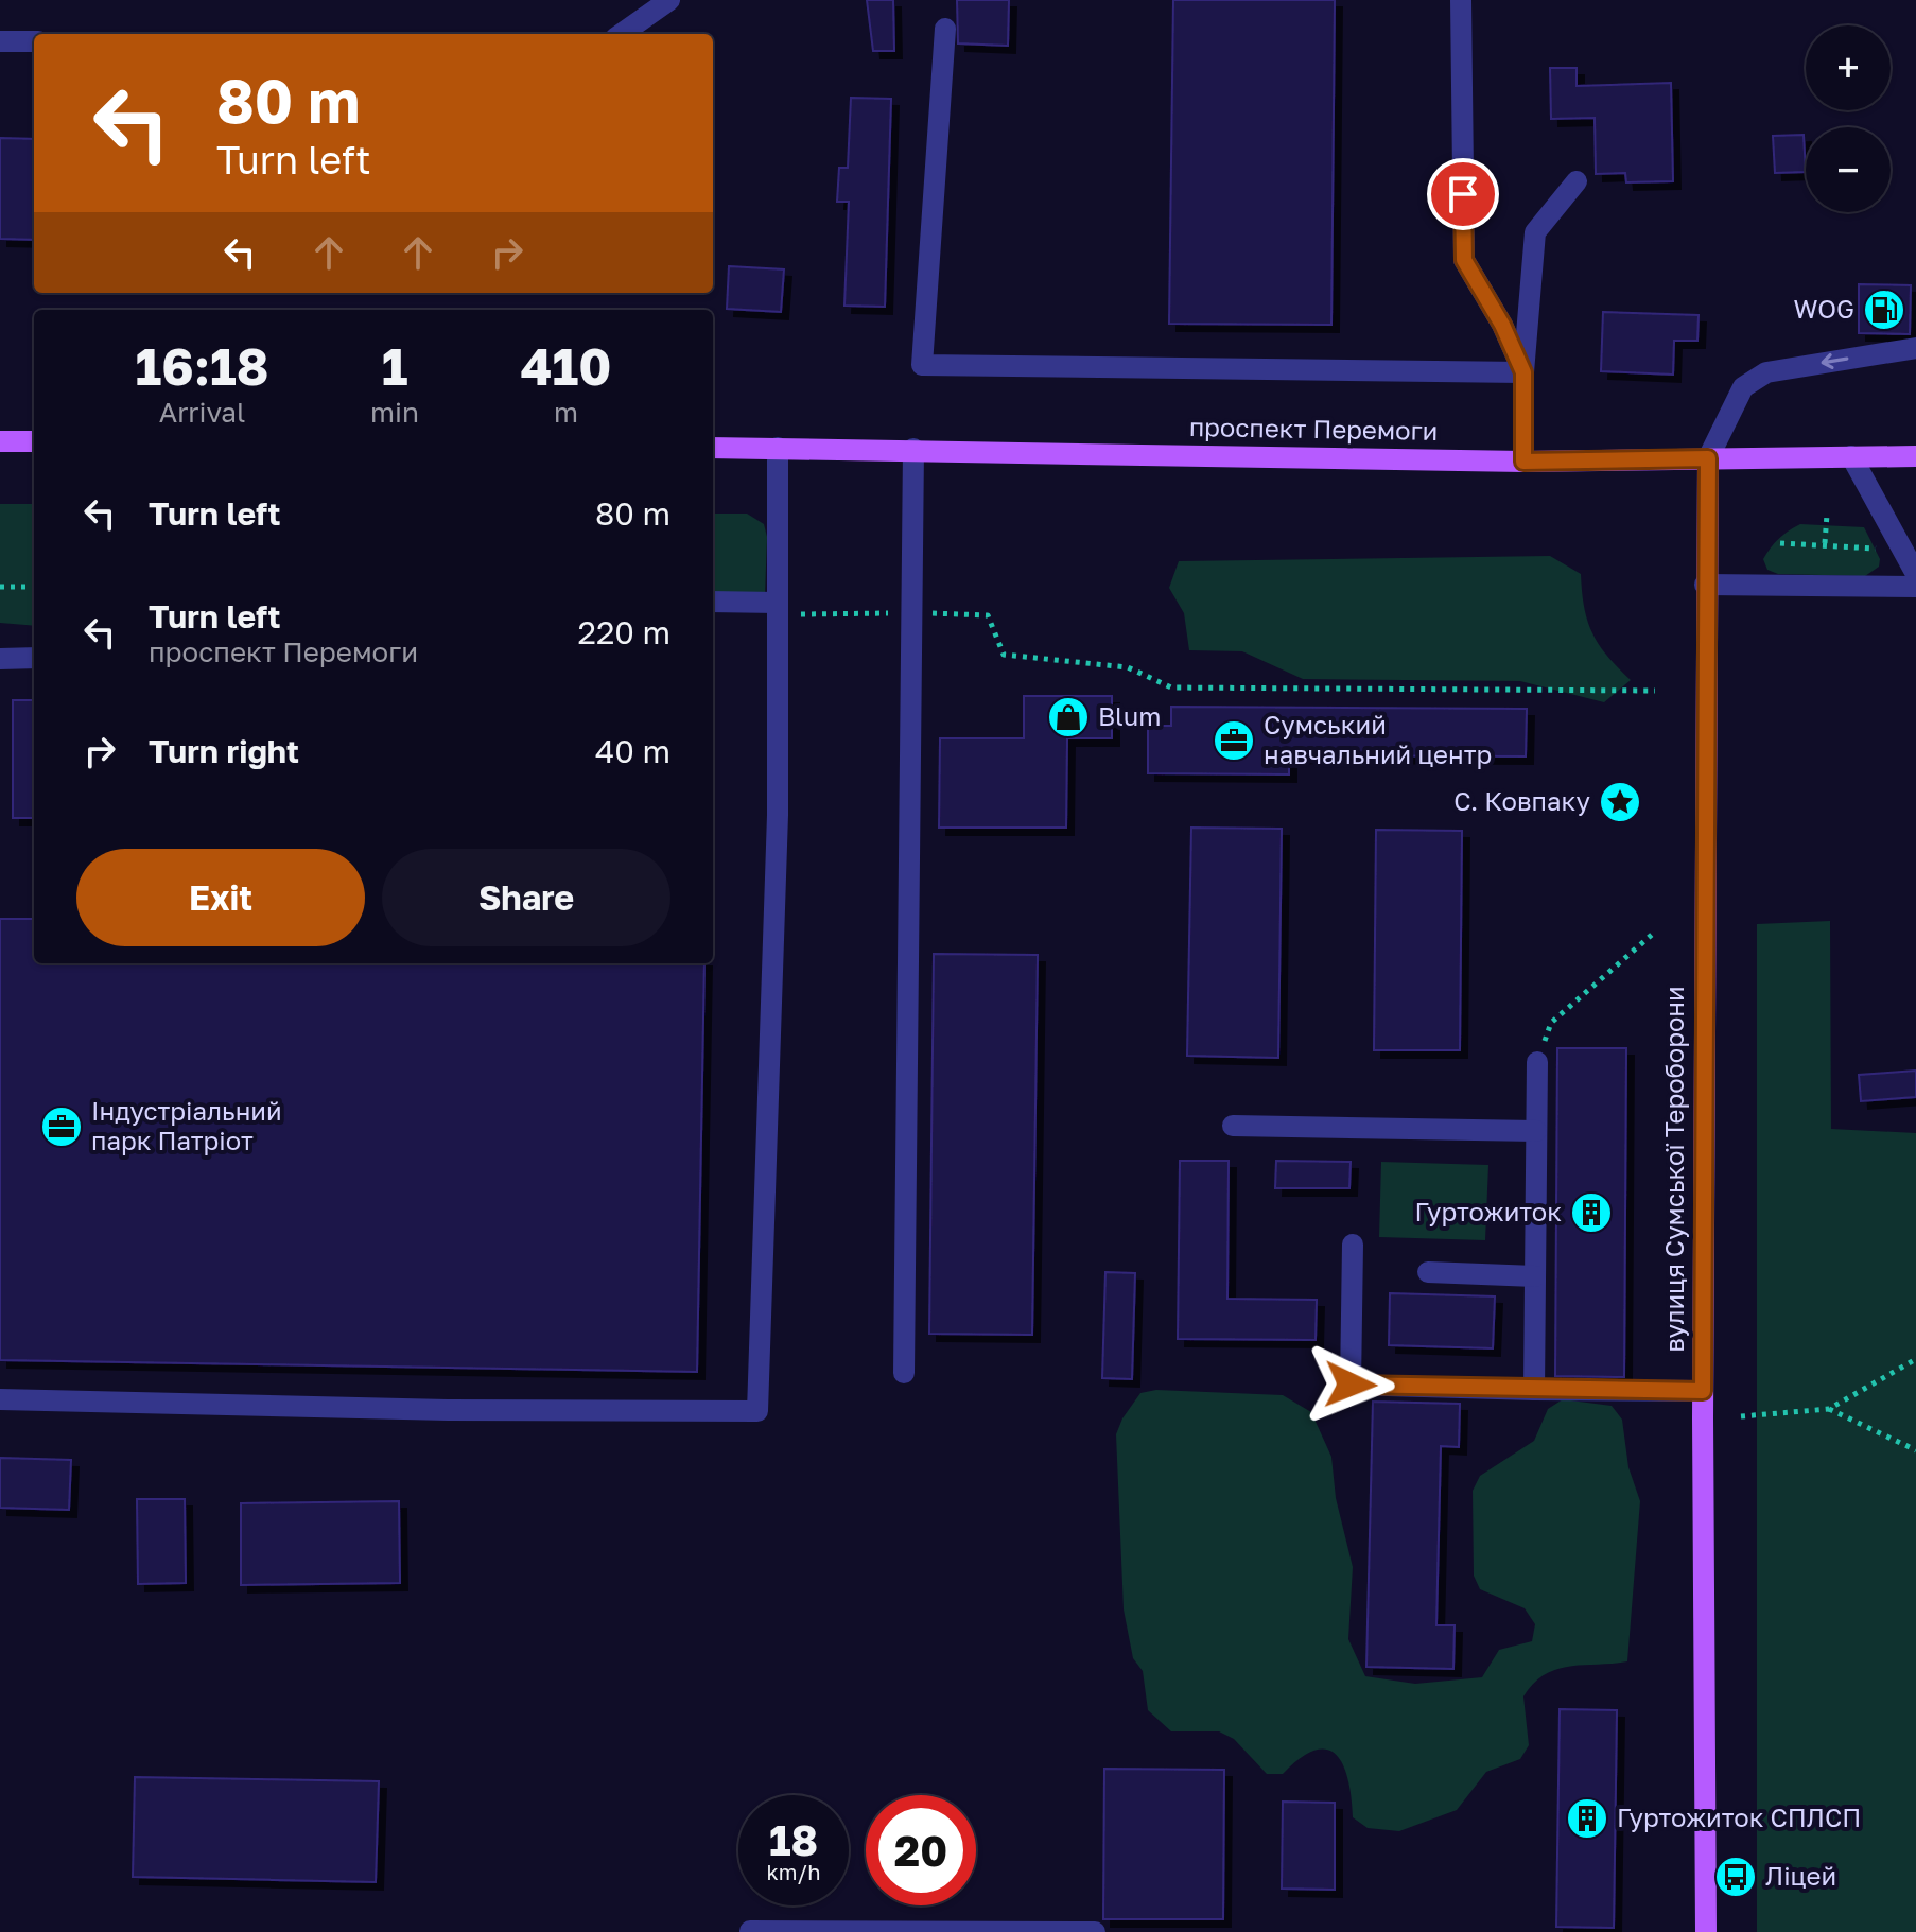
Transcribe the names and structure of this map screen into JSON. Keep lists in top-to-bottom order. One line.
{"streets":{"main road":["проспект Перемоги","вулиця Сумської Тероборони"]},"crossings":[["проспект Перемоги","вулиця Сумської Тероборони"]],"places":{"fuel station":["WOG"],"shop":["Blum"],"office":["Сумський навчальний центр","Індустріальний парк Патріот"],"place":["С. Ковпаку"],"building":["Гуртожиток","Гуртожиток СПЛСП"],"bus stop":["Ліцей"]},"page":{"map_buttons":["+","−"],"turn":["80 m","Turn left"],"eta":["16:18","Arrival","1","min","410","m"],"list":[{"name":"Turn left","value":"80 m"},{"name":"Turn left","note":"проспект Перемоги","value":"220 m"},{"name":"Turn right","value":"40 m"}],"buttons":["Exit","Share"],"speed":"18 km/h","limit":"20"}}
